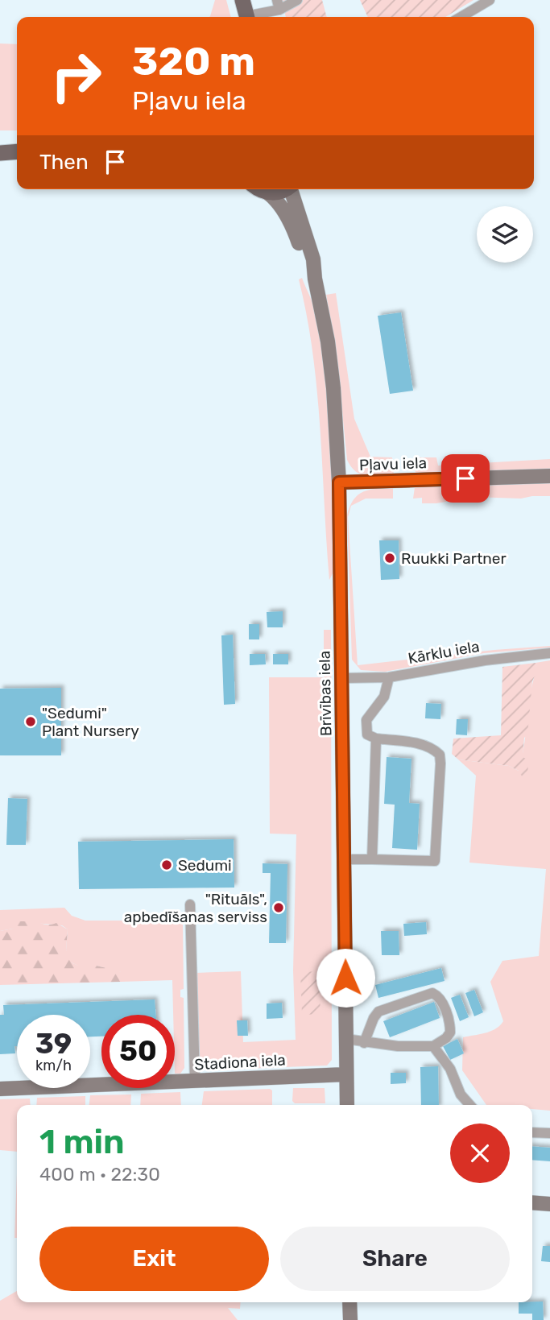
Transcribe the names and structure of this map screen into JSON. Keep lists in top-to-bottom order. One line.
{"streets":{"main road":["Pļavu iela","Brīvības iela","Stadiona iela"],"street":["Kārklu iela"]},"crossings":[["Pļavu iela","Brīvības iela"],["Kārklu iela","Brīvības iela"],["Brīvības iela","Stadiona iela"]],"places":["Ruukki Partner","\"Sedumi\" Plant Nursery","Sedumi","\"Rituāls\", apbedīšanas serviss"],"page":{"turn":["320 m","Pļavu iela"],"then":"Then","speed":"39 km/h","limit":"50","heading":["1 min","400 m · 22:30"],"buttons":["Exit","Share"]}}
